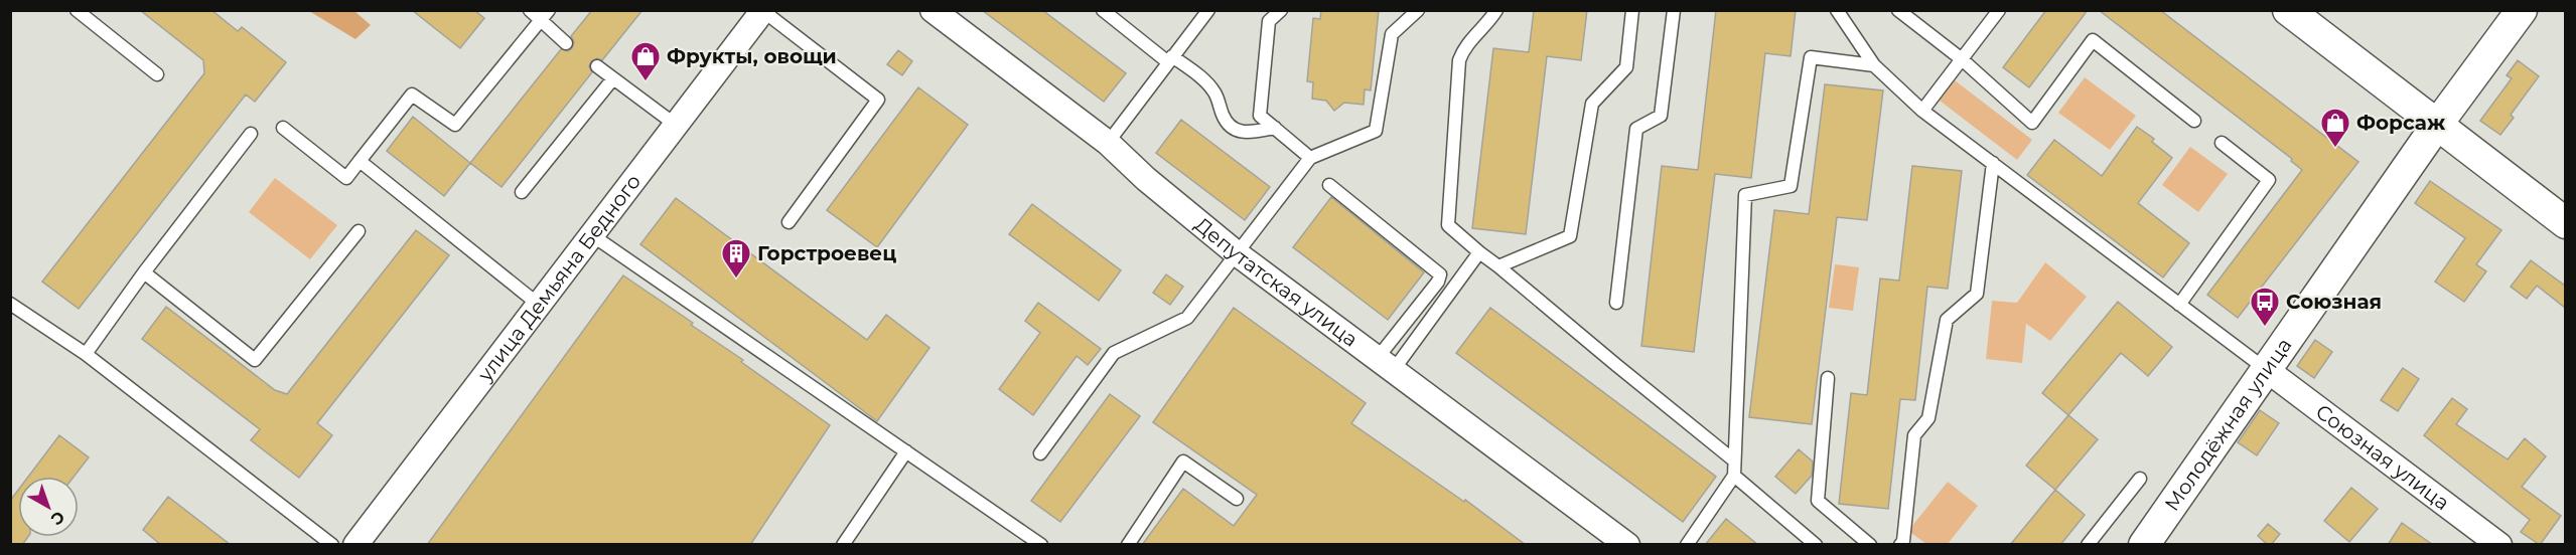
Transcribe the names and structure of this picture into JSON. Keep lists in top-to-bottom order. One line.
{"streets":{"street":["улица Демьяна Бедного","Депутатская улица","Молодёжная улица","Союзная улица"]},"crossings":[["Молодёжная улица","Союзная улица"]],"places":{"shop":["Фрукты, овощи","Форсаж"],"building":["Горстроевец"],"bus stop":["Союзная"]},"north":"bottom right"}
